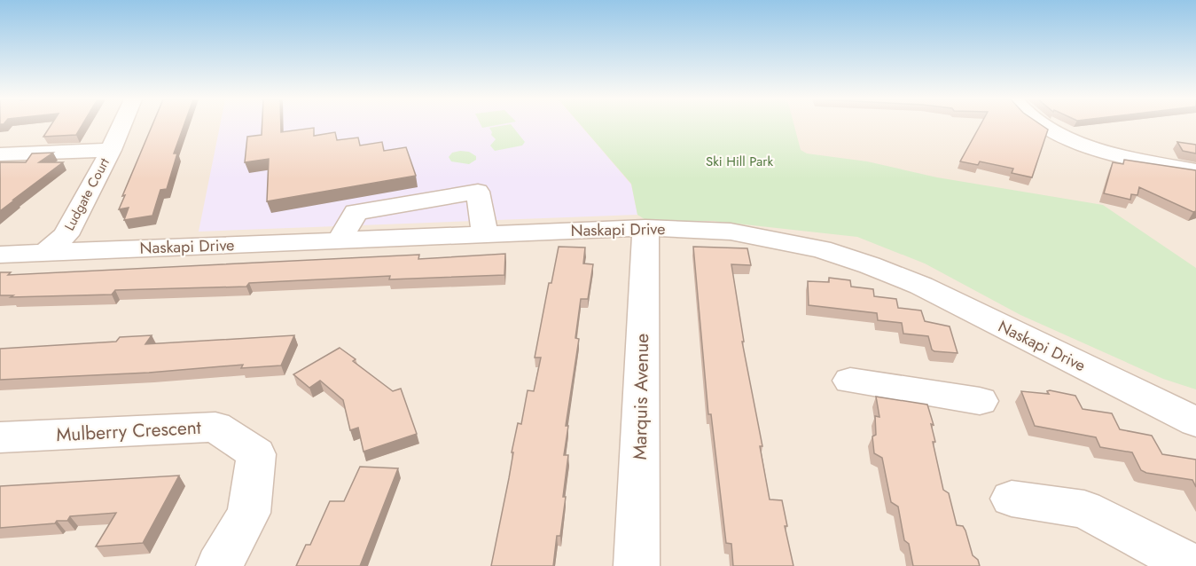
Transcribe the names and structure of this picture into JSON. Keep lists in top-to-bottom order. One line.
{"streets":{"street":["Ludgate Court","Naskapi Drive","Marquis Avenue","Mulberry Crescent"]},"crossings":[["Ludgate Court","Naskapi Drive"],["Naskapi Drive","Marquis Avenue"]],"parks":["Ski Hill Park"]}
